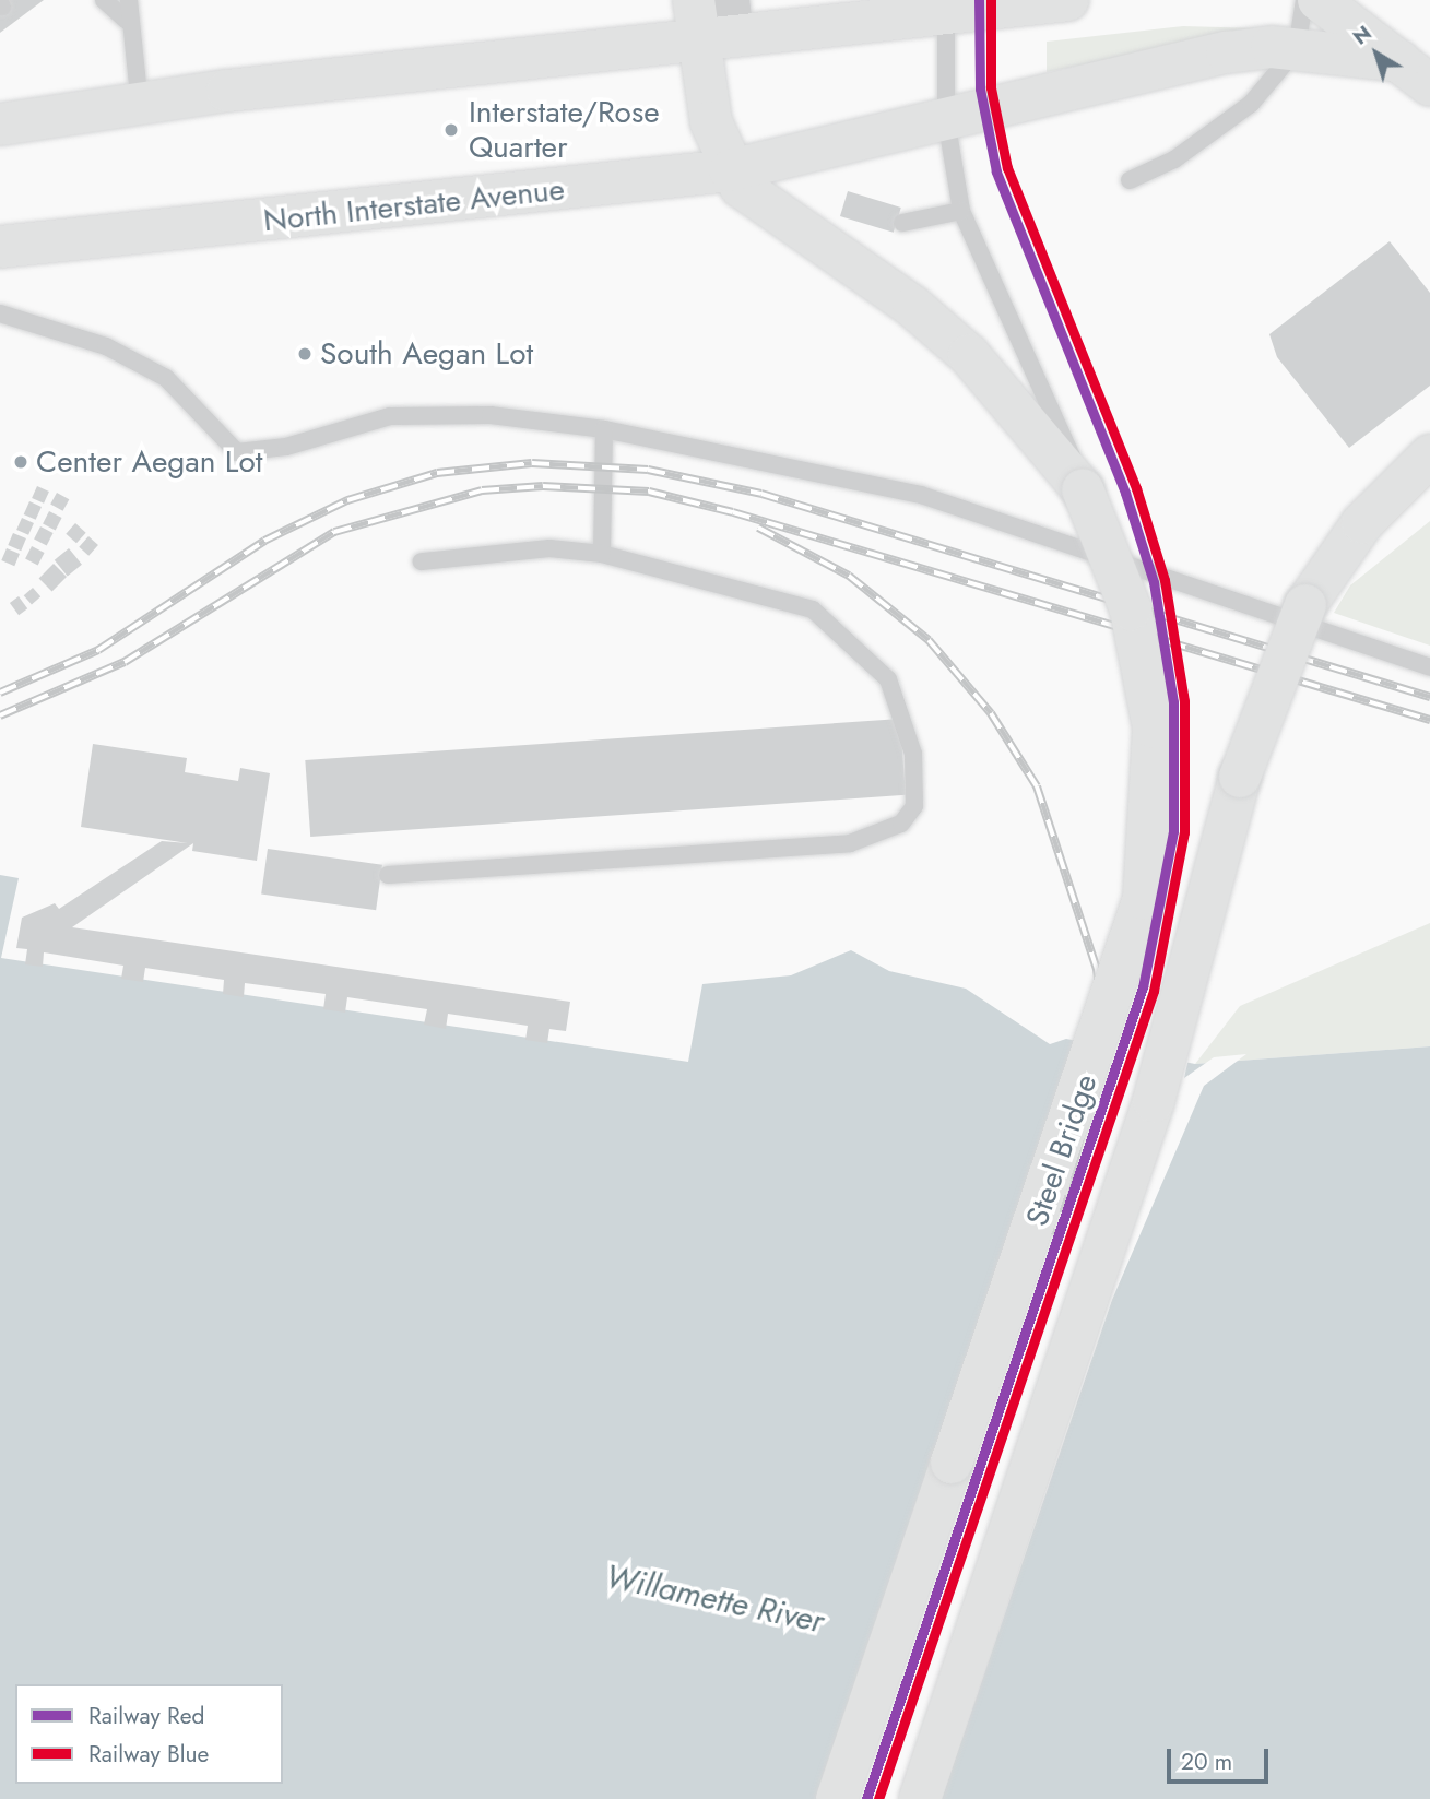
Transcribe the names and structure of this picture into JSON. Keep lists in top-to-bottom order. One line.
{"streets":{"main road":["North Interstate Avenue","Steel Bridge"]},"crossings":[["North Interstate Avenue","Steel Bridge"]],"water":["Willamette River"],"places":["Interstate/Rose Quarter","South Aegan Lot","Center Aegan Lot"],"lines":["rail line Red","rail line Blue"],"legend":["Railway Red","Railway Blue"],"scale_bar":"20 m","north":"top left"}
